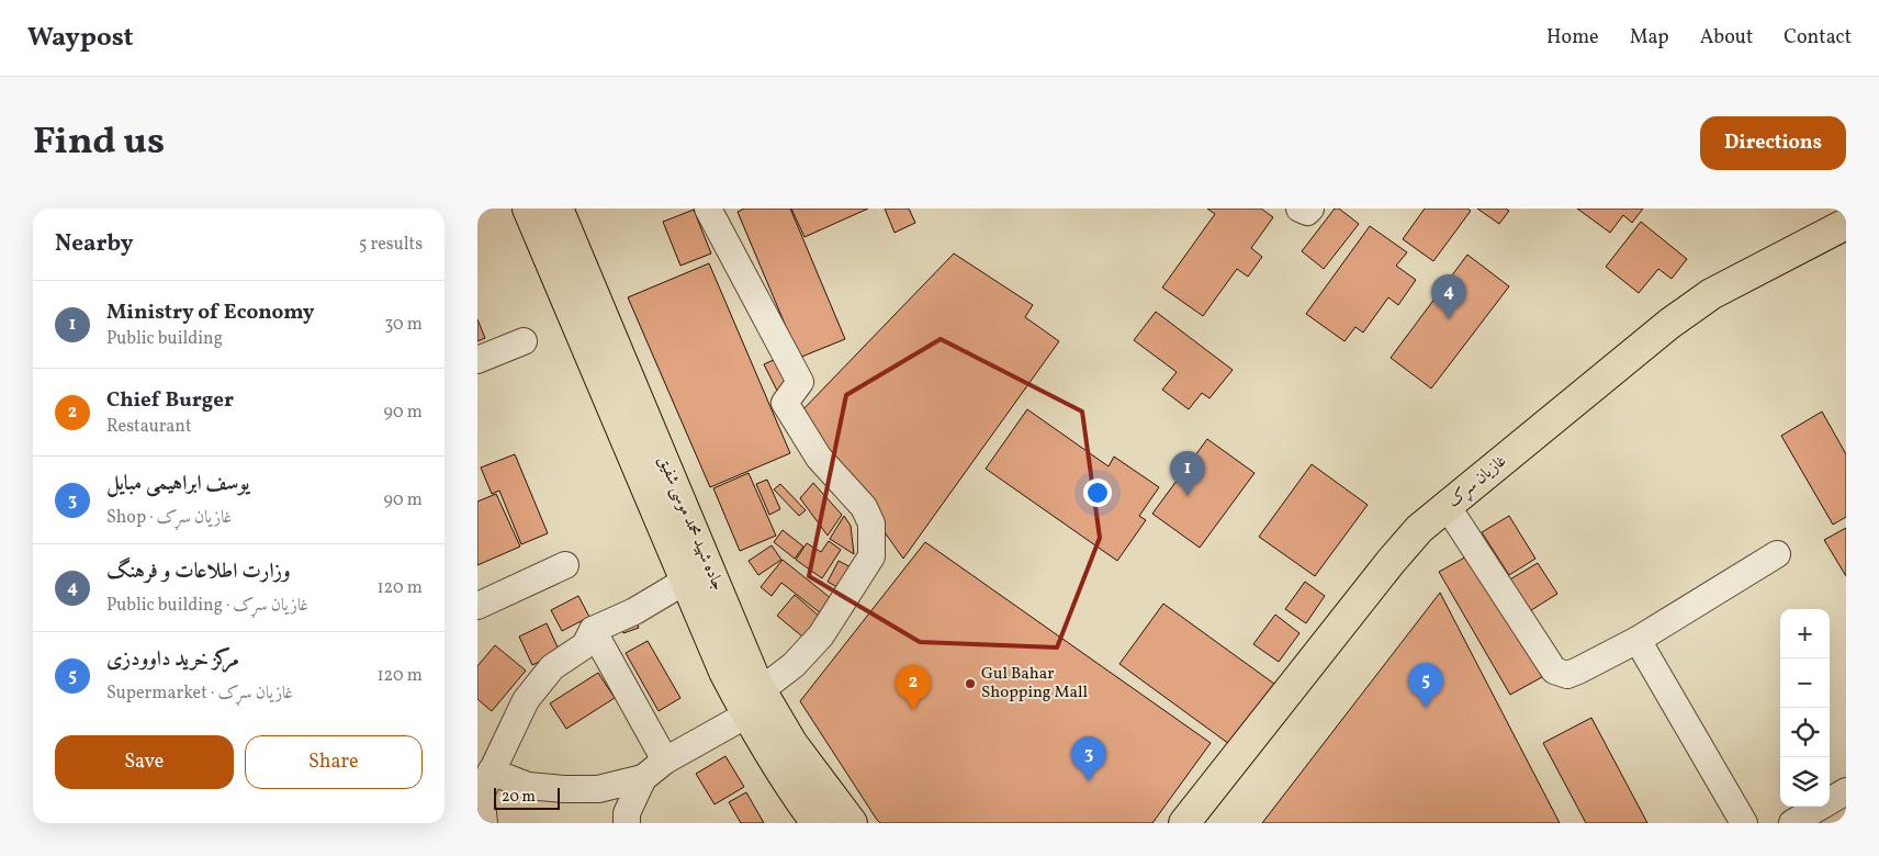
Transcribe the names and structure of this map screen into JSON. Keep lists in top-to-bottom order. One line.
{"streets":{"main road":["غازیان سړک","جاده شهید محمد موسی شفیق"]},"places":["Gul Bahar Shopping Mall"],"scale_bar":"20 m","page":{"header":"Waypost","nav":["Home","Map","About","Contact"],"title":"Find us","buttons":["Directions",["Save","Share"]],"heading":["Nearby","5 results"],"pins":["4","1","5","2","3"],"list":[{"mark":"1","name":"Ministry of Economy","note":"Public building","value":"30 m"},{"mark":"2","name":"Chief Burger","note":"Restaurant","value":"90 m"},{"mark":"3","name":"یوسف ابراهیمی مبایل","note":"Shop · غازیان سړک","value":"90 m"},{"mark":"4","name":"وزارت اطلاعات و فرهنگ","note":"Public building · غازیان سړک","value":"120 m"},{"mark":"5","name":"مرکز خرید داوودزی","note":"Supermarket · غازیان سړک","value":"120 m"}],"map_buttons":["+","−"],"scale":"20 m"}}
